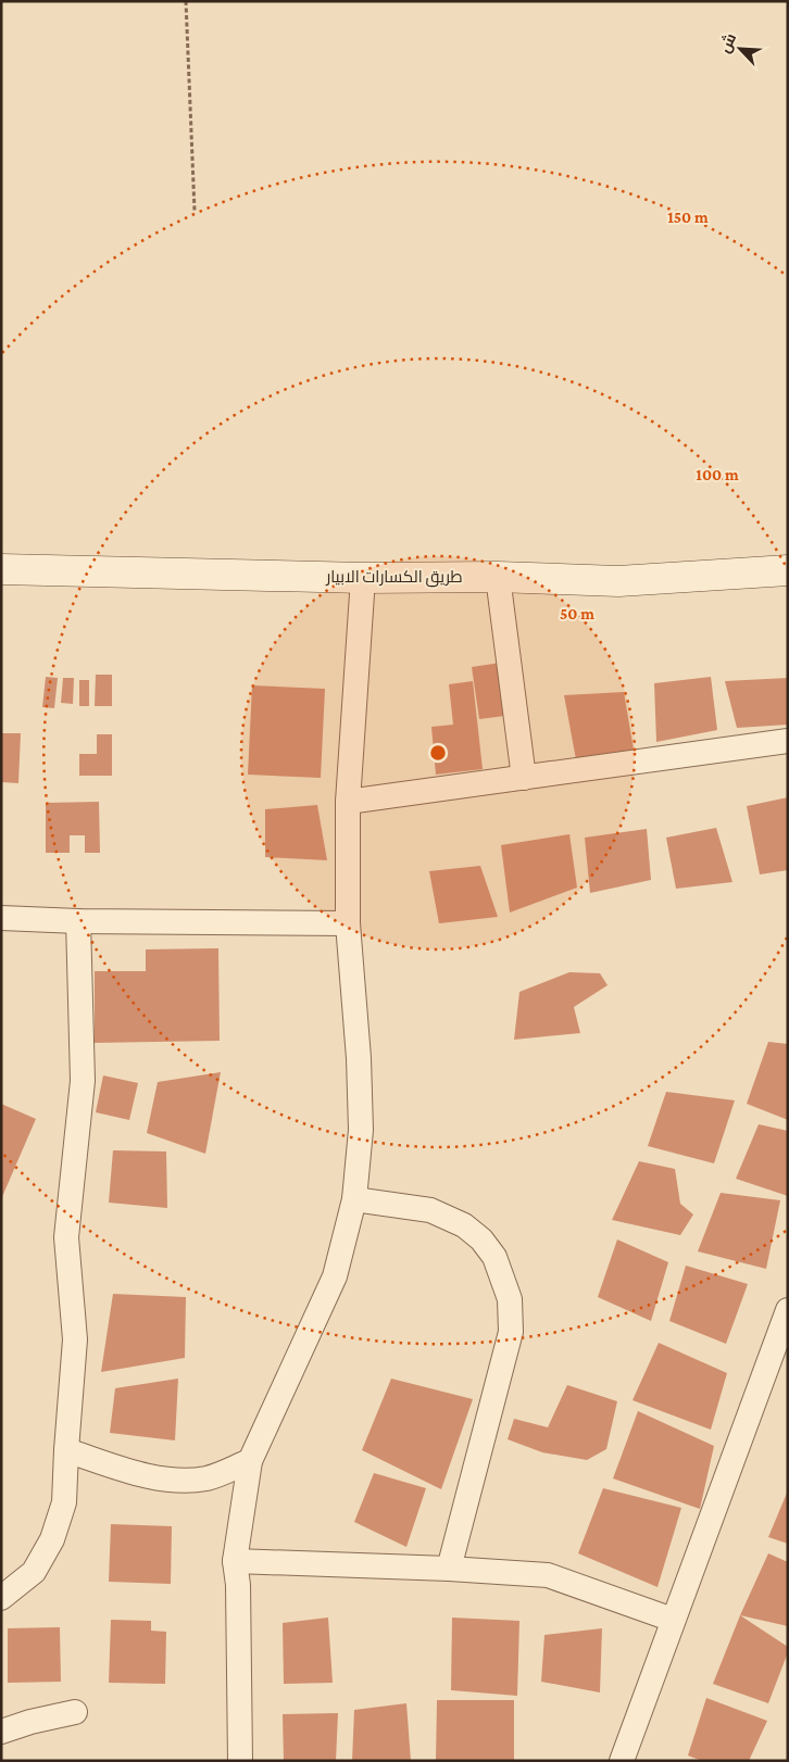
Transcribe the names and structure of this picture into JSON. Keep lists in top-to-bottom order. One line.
{"streets":{"street":["طريق الكسارات الابيار"]},"north":"top left","rings":["150 m","100 m","50 m"]}
